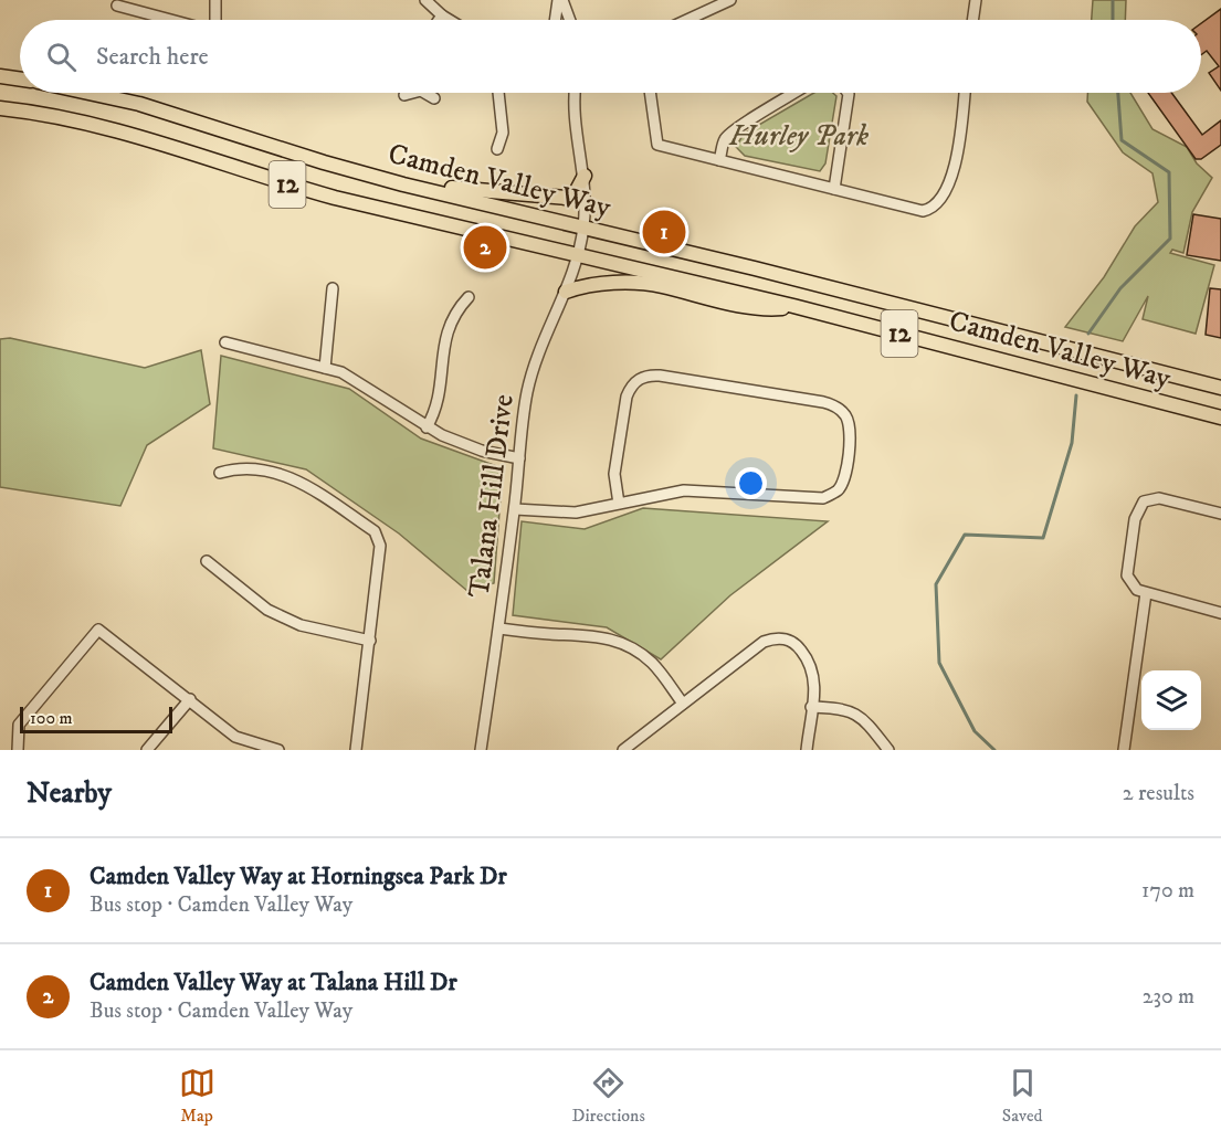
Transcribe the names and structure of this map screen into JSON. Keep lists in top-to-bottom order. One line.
{"streets":{"main road":["Camden Valley Way","12"],"street":["Talana Hill Drive"]},"crossings":[["Camden Valley Way","Talana Hill Drive"]],"parks":["Hurley Park"],"scale_bar":"100 m","page":{"search":"Search here","pins":["1","2"],"scale":"100 m","heading":["Nearby","2 results"],"list":[{"mark":"1","name":"Camden Valley Way at Horningsea Park Dr","note":"Bus stop · Camden Valley Way","value":"170 m"},{"mark":"2","name":"Camden Valley Way at Talana Hill Dr","note":"Bus stop · Camden Valley Way","value":"230 m"}],"nav":["Map","Directions","Saved"]}}
